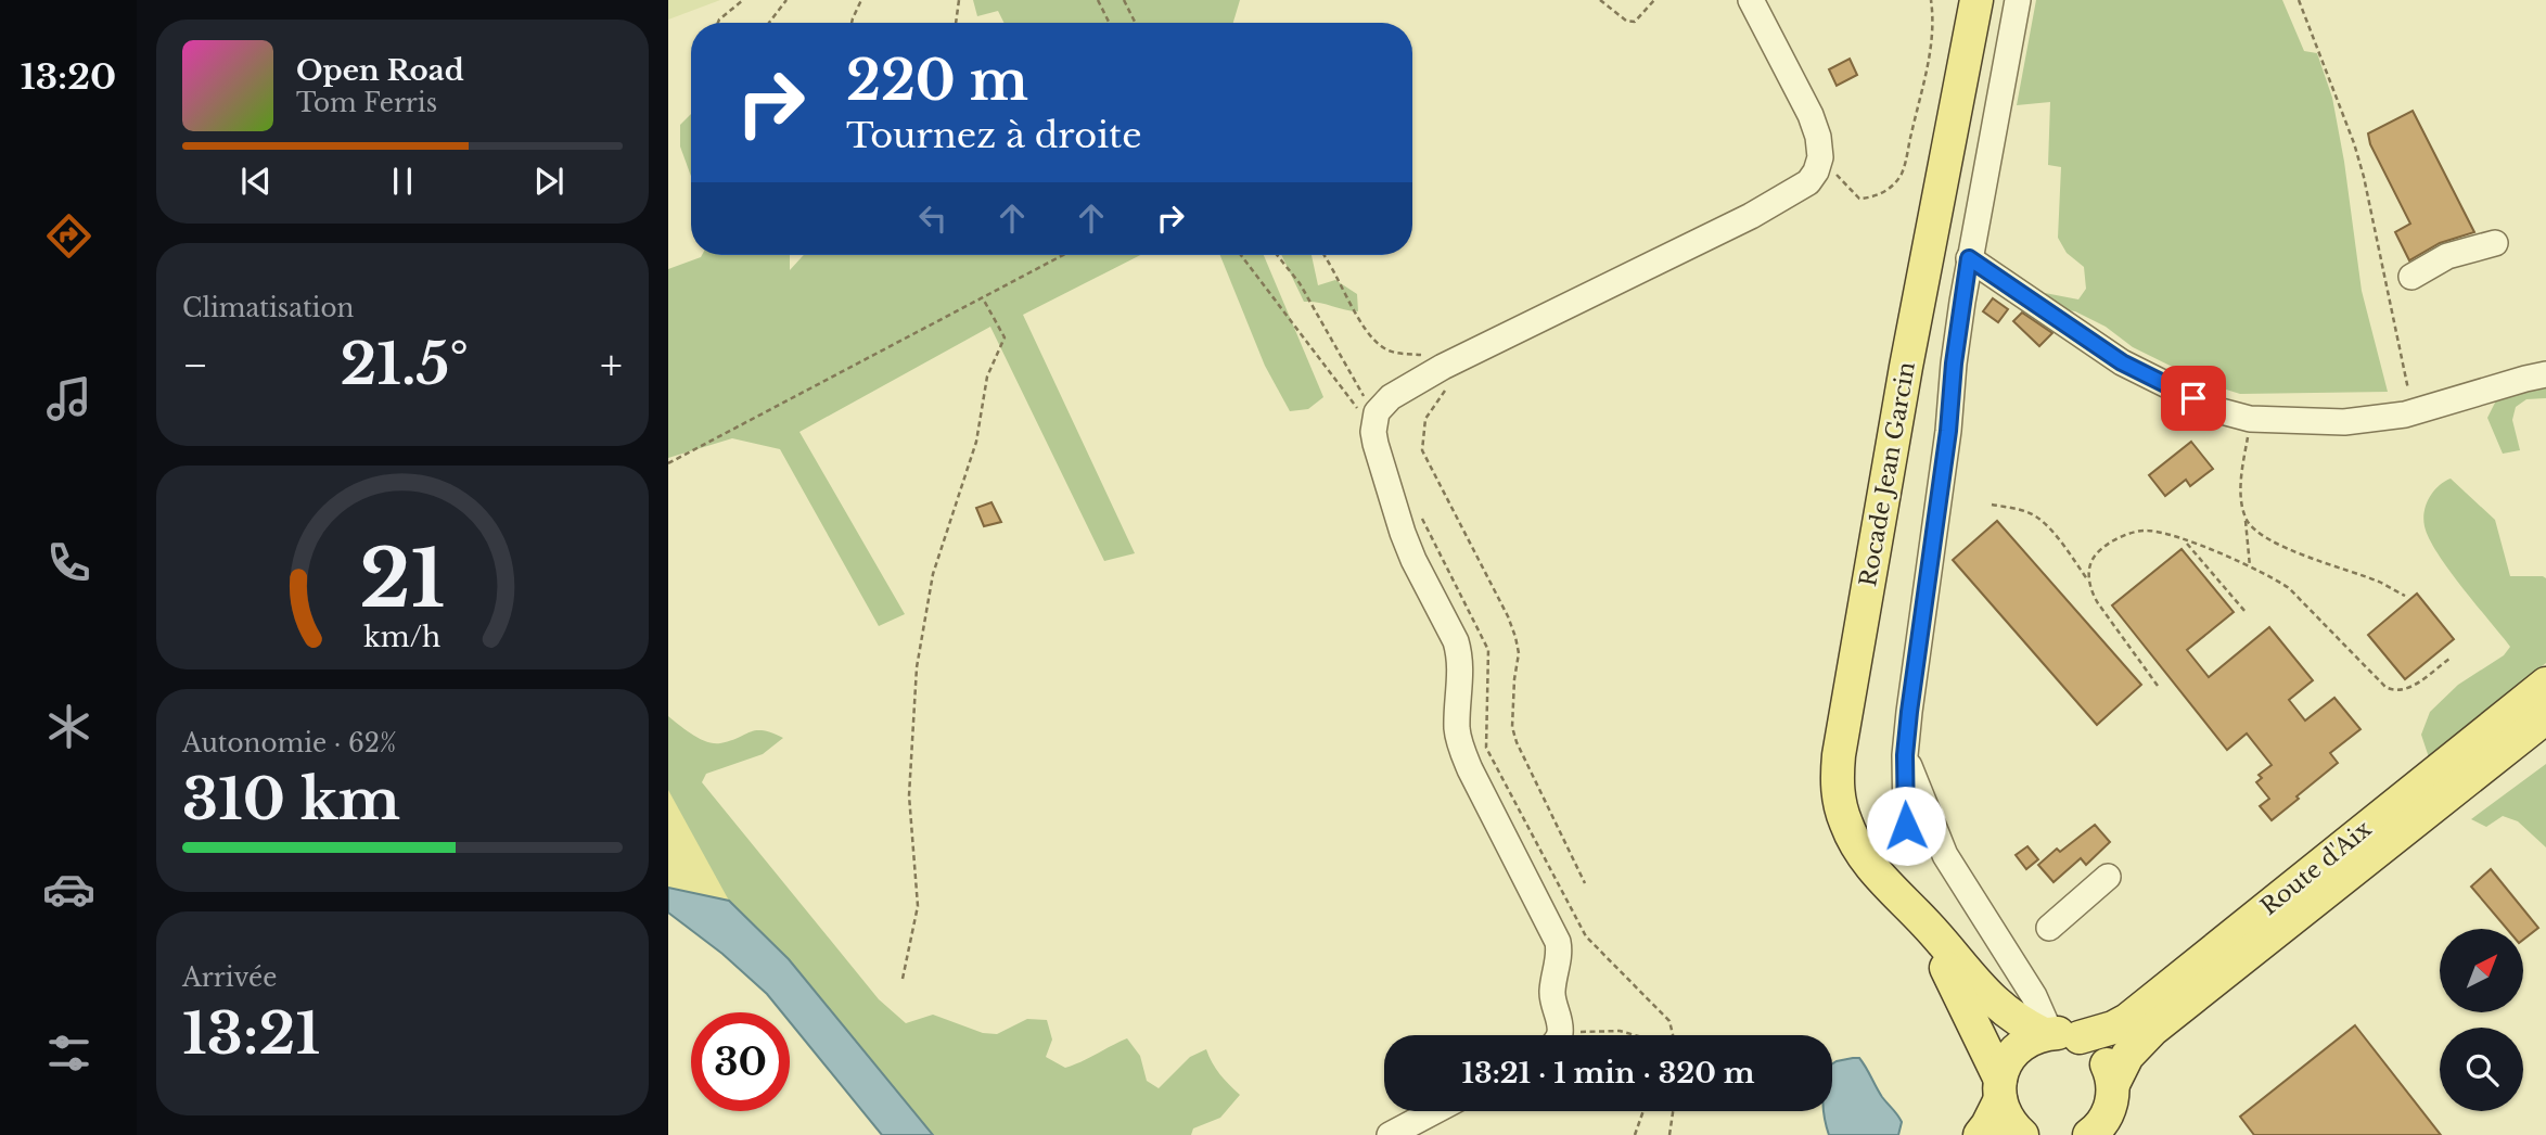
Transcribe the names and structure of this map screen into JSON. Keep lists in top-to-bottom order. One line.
{"streets":{"main road":["Rocade Jean Garcin","Route d'Aix"]},"crossings":[["Rocade Jean Garcin","Route d'Aix"]],"north":"top right","page":{"tabs":"13:20","turn":["220 m","Tournez à droite"],"song":["Open Road","Tom Ferris"],"tile":["Climatisation",["Autonomie · 62%","310 km"],["Arrivée","13:21"]],"heat":["−","21.5°","+"],"limit":"30","trip":"13:21 · 1 min · 320 m","gauge":["21","km/h"]}}
